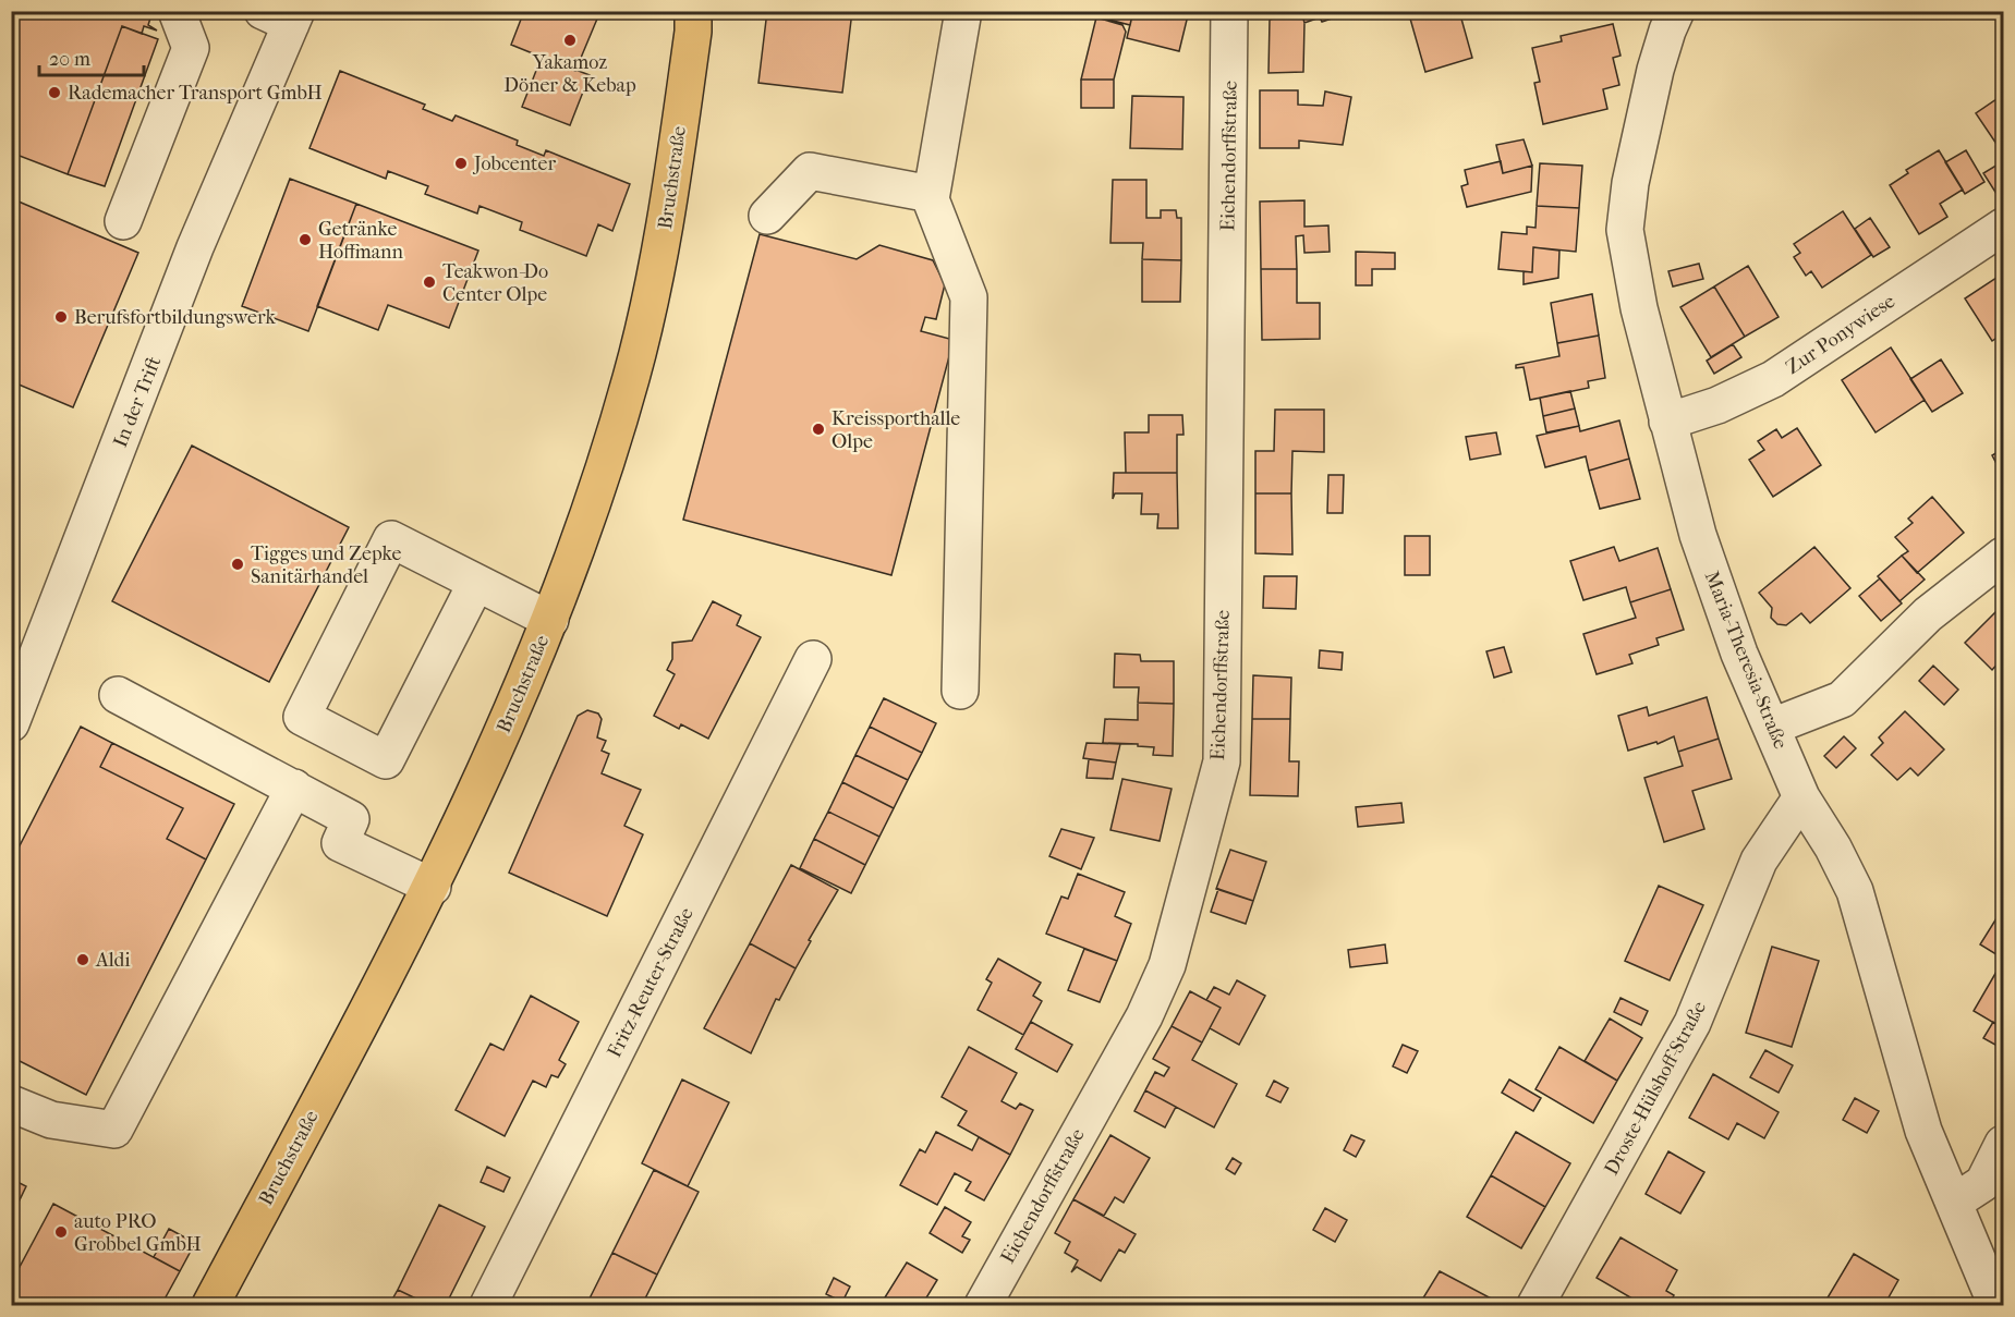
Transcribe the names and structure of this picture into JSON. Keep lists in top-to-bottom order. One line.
{"streets":{"main road":["Bruchstraße"],"street":["Eichendorffstraße","Zur Ponywiese","In der Trift","Maria-Theresia-Straße","Fritz-Reuter-Straße","Droste-Hülshoff-Straße"]},"crossings":[["Zur Ponywiese","Maria-Theresia-Straße"],["Maria-Theresia-Straße","Droste-Hülshoff-Straße"]],"places":["Yakamoz Döner & Kebap","Rademacher Transport GmbH","Jobcenter","Getränke Hoffmann","Teakwon-Do Center Olpe","Berufsfortbildungswerk","Kreissporthalle Olpe","Tigges und Zepke Sanitärhandel","Aldi","auto PRO Grobbel GmbH"],"scale_bar":"20 m"}
